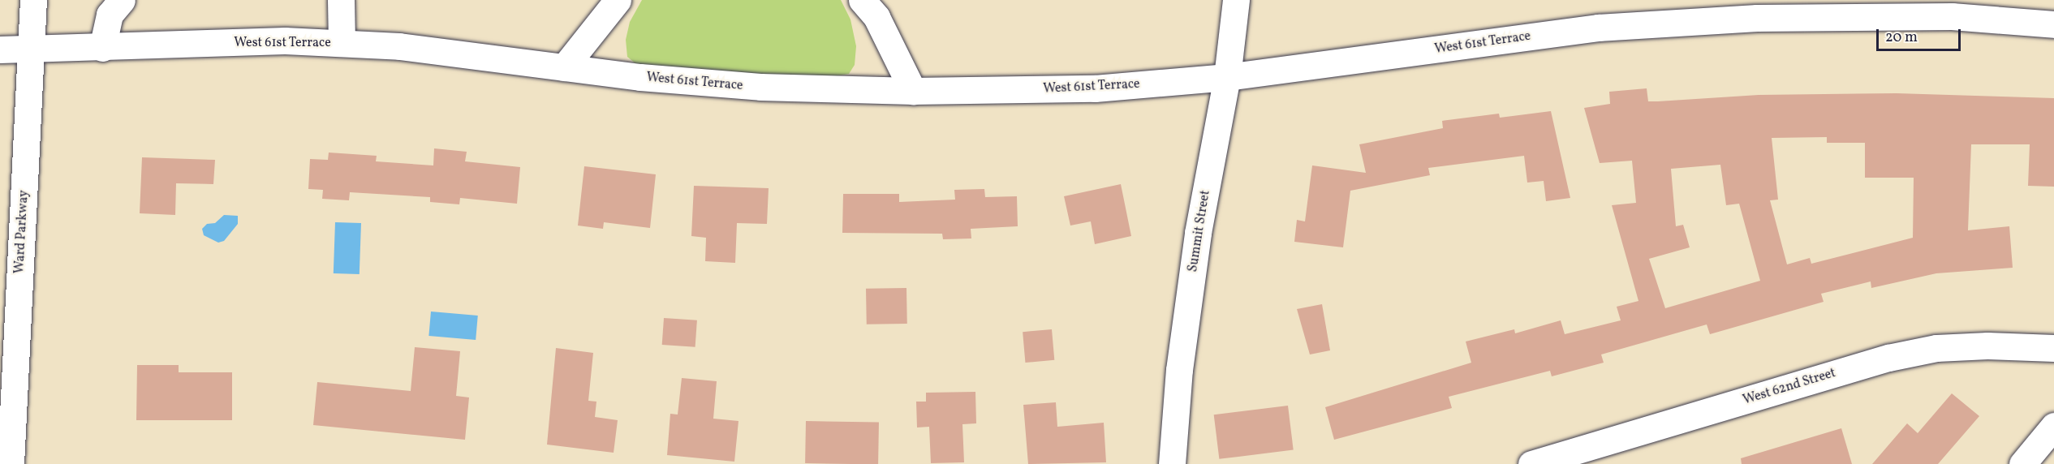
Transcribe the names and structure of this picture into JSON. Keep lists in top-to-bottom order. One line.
{"streets":{"street":["West 61st Terrace","Summit Street","Ward Parkway","West 62nd Street"]},"crossings":[["West 61st Terrace","Summit Street"],["West 61st Terrace","Ward Parkway"]],"scale_bar":"20 m"}
